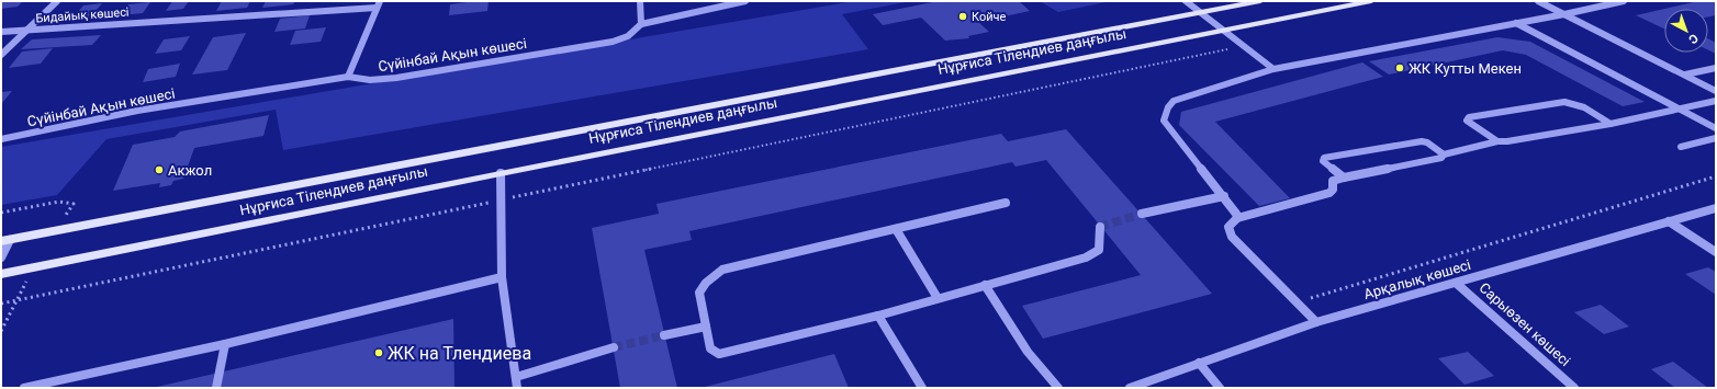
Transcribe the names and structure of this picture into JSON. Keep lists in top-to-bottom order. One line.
{"streets":{"main road":["Нұрғиса Тілендиев даңғылы"],"street":["Бидайық көшесі","Сүйінбай Ақын көшесі","Арқалық көшесі","Сарыөзен көшесі"]},"crossings":[["Арқалық көшесі","Сарыөзен көшесі"]],"places":["Койче","ЖК Кутты Мекен","Акжол","ЖК на Тлендиева"],"north":"bottom right"}
